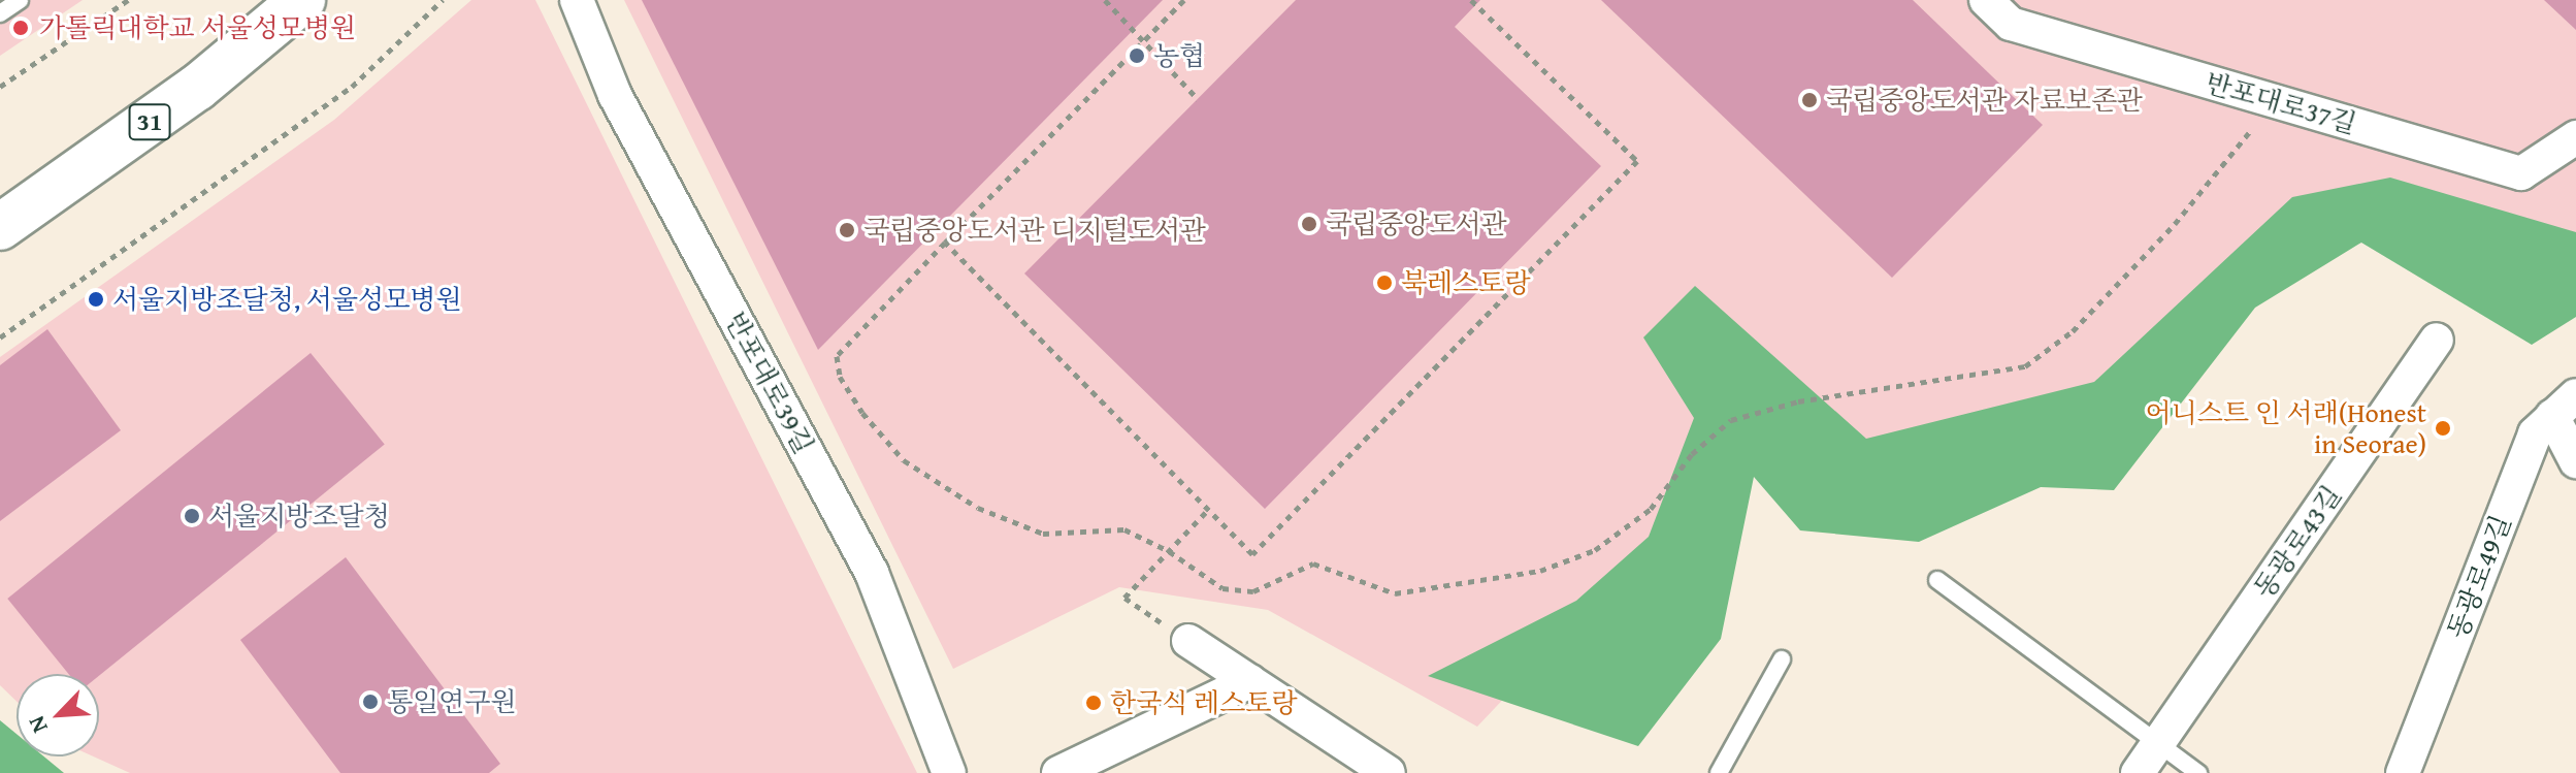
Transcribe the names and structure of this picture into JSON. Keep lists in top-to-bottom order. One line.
{"streets":{"main road":["31"],"street":["반포대로37길","반포대로39길","동광로43길","동광로49길"]},"places":["가톨릭대학교 서울성모병원","농협","국립중앙도서관 자료보존관","국립중앙도서관","국립중앙도서관 디지털도서관","북레스토랑","서울지방조달청, 서울성모병원","어니스트 인 서래(Honest in Seorae)","서울지방조달청","통일연구원","한국식 레스토랑"],"north":"bottom left"}
